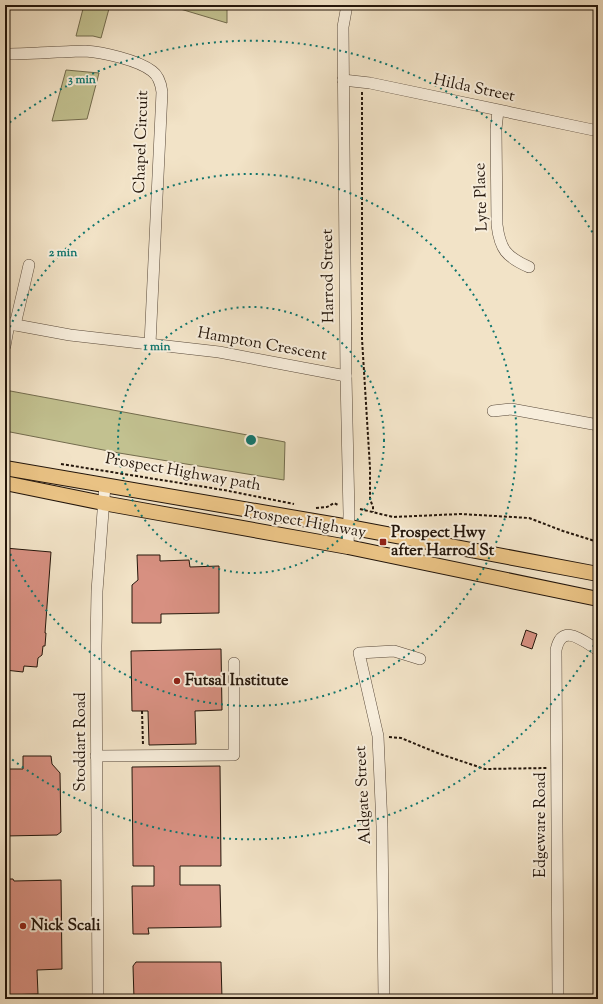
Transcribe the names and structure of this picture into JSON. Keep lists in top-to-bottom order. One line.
{"streets":{"main road":["Prospect Highway"],"street":["Hilda Street","Chapel Circuit","Lyte Place","Harrod Street","Hampton Crescent","Stoddart Road","Aldgate Street","Edgeware Road"],"path":["Prospect Highway path"]},"crossings":[["Hilda Street","Lyte Place"],["Hilda Street","Harrod Street"],["Chapel Circuit","Hampton Crescent"],["Harrod Street","Hampton Crescent"],["Harrod Street","Prospect Highway"],["Prospect Highway","Stoddart Road"]],"places":{"transit":["Prospect Hwy after Harrod St"],"other":["Futsal Institute","Nick Scali"]},"rings":["3 min","2 min","1 min"]}
